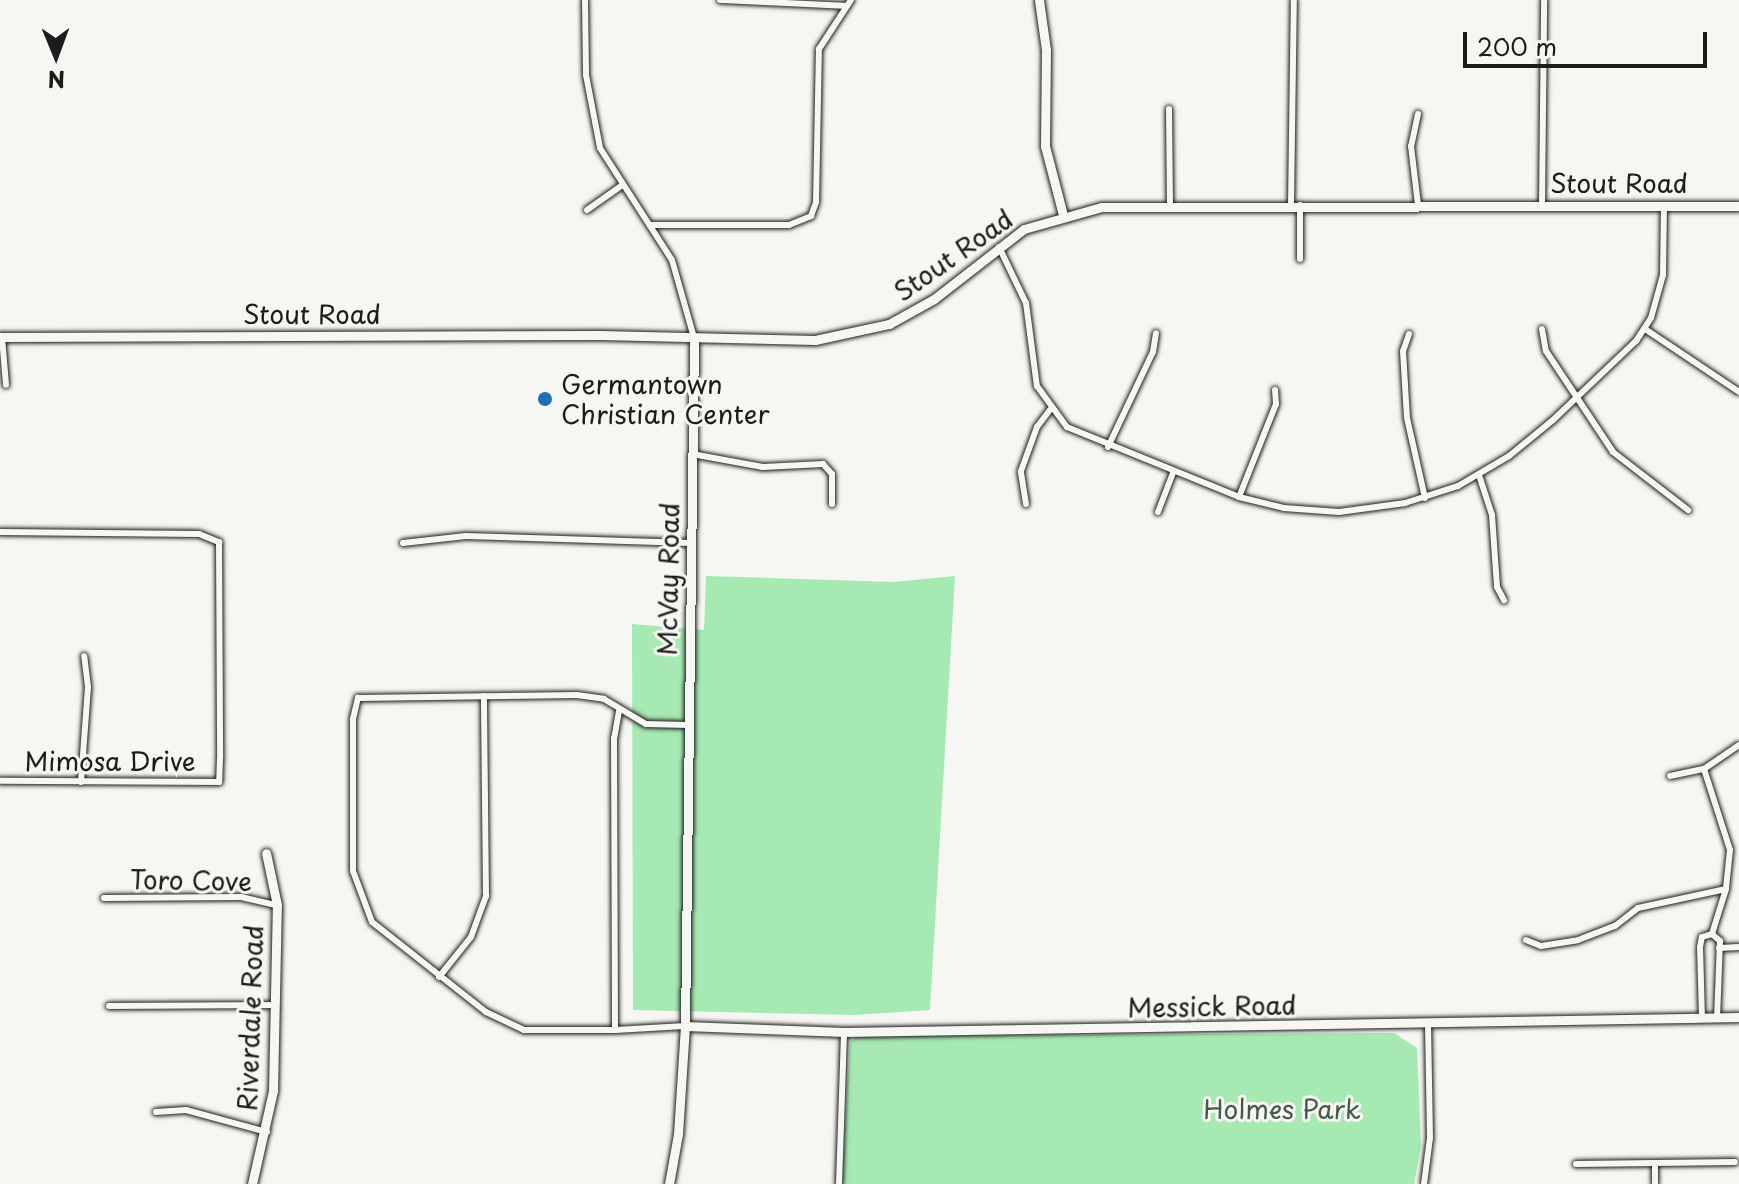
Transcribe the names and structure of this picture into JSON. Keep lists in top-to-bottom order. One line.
{"streets":{"street":["Stout Road","McVay Road","Mimosa Drive","Toro Cove","Messick Road","Riverdale Road"]},"crossings":[["Stout Road","McVay Road"],["McVay Road","Messick Road"],["Toro Cove","Riverdale Road"]],"parks":["Holmes Park"],"places":["Germantown Christian Center"],"scale_bar":"200 m","north":"bottom"}
